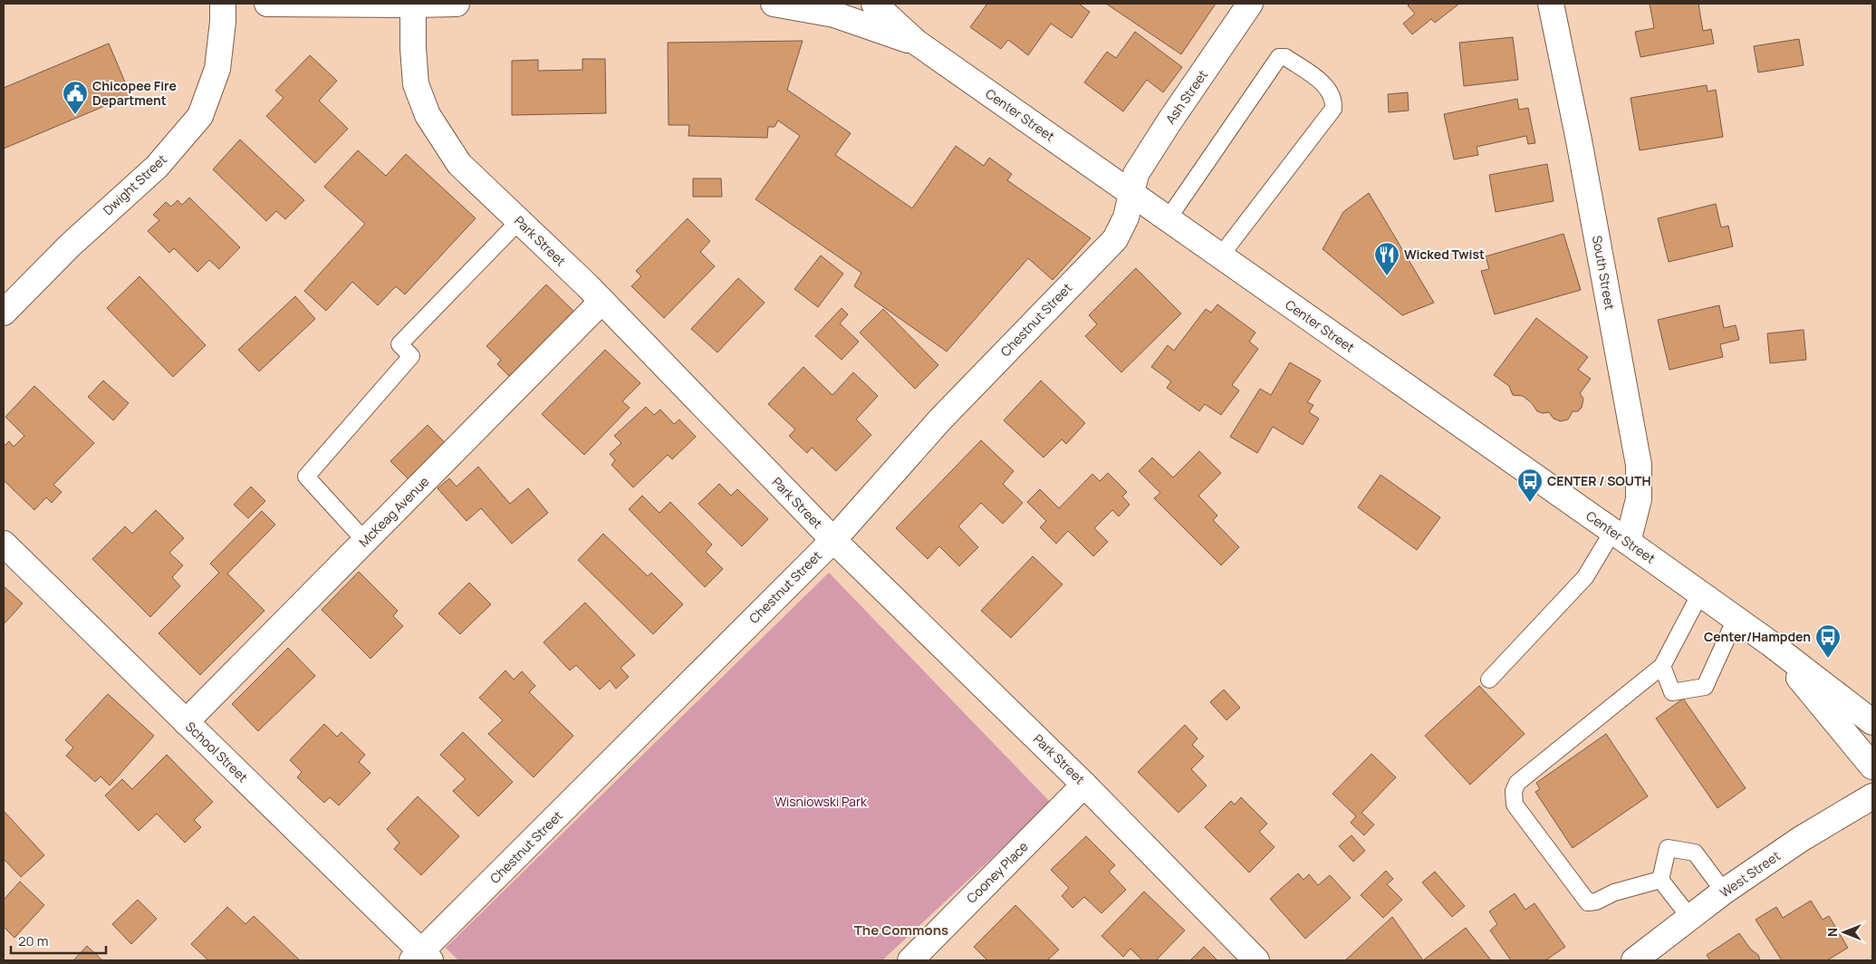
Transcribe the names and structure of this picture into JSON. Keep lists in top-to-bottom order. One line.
{"streets":{"street":["Ash Street","Center Street","Dwight Street","Park Street","South Street","Chestnut Street","McKeag Avenue","School Street","Cooney Place","West Street"]},"crossings":[["Ash Street","Center Street"],["Ash Street","Chestnut Street"],["Center Street","South Street"],["Center Street","Chestnut Street"],["Park Street","Chestnut Street"],["Park Street","McKeag Avenue"],["Park Street","Cooney Place"],["Chestnut Street","School Street"],["McKeag Avenue","School Street"]],"districts":["The Commons"],"parks":["Wisniowski Park"],"places":{"public building":["Chicopee Fire Department"],"restaurant":["Wicked Twist"],"bus stop":["CENTER / SOUTH","Center/Hampden"]},"scale_bar":"20 m","north":"left"}
